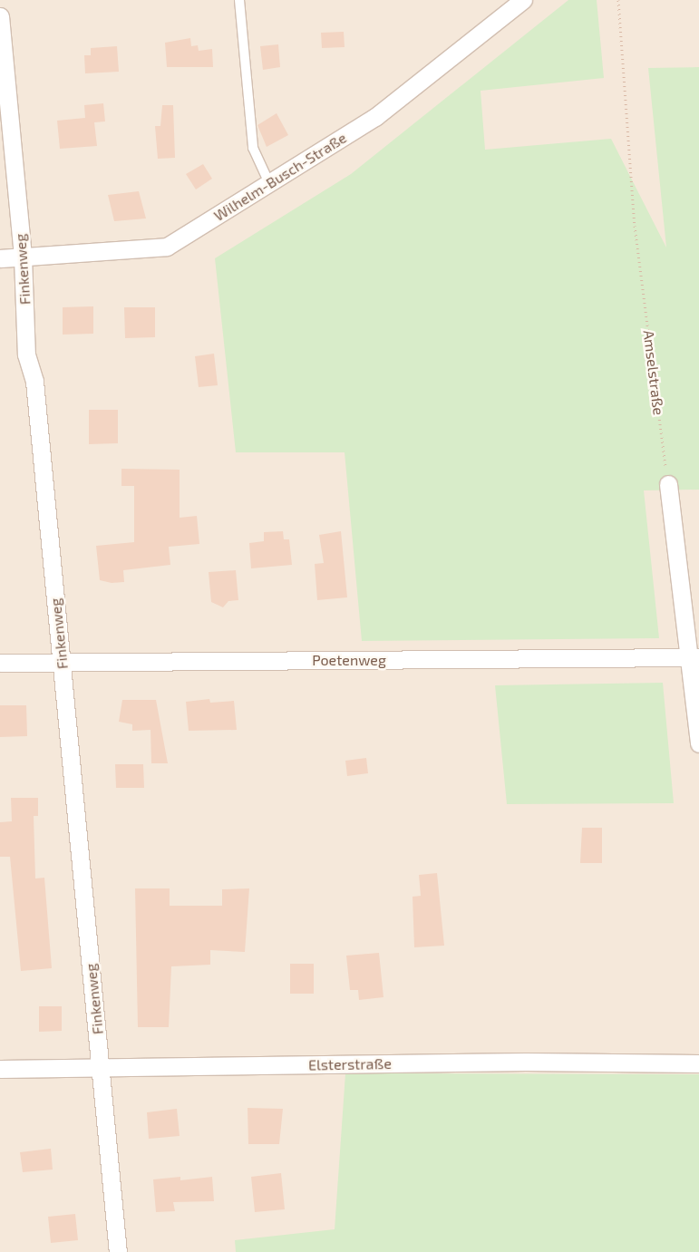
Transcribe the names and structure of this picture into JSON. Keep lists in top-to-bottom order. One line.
{"streets":{"street":["Wilhelm-Busch-Straße","Finkenweg","Poetenweg","Elsterstraße"],"path":["Amselstraße"]},"crossings":[["Wilhelm-Busch-Straße","Finkenweg"],["Finkenweg","Poetenweg"],["Finkenweg","Elsterstraße"]]}
